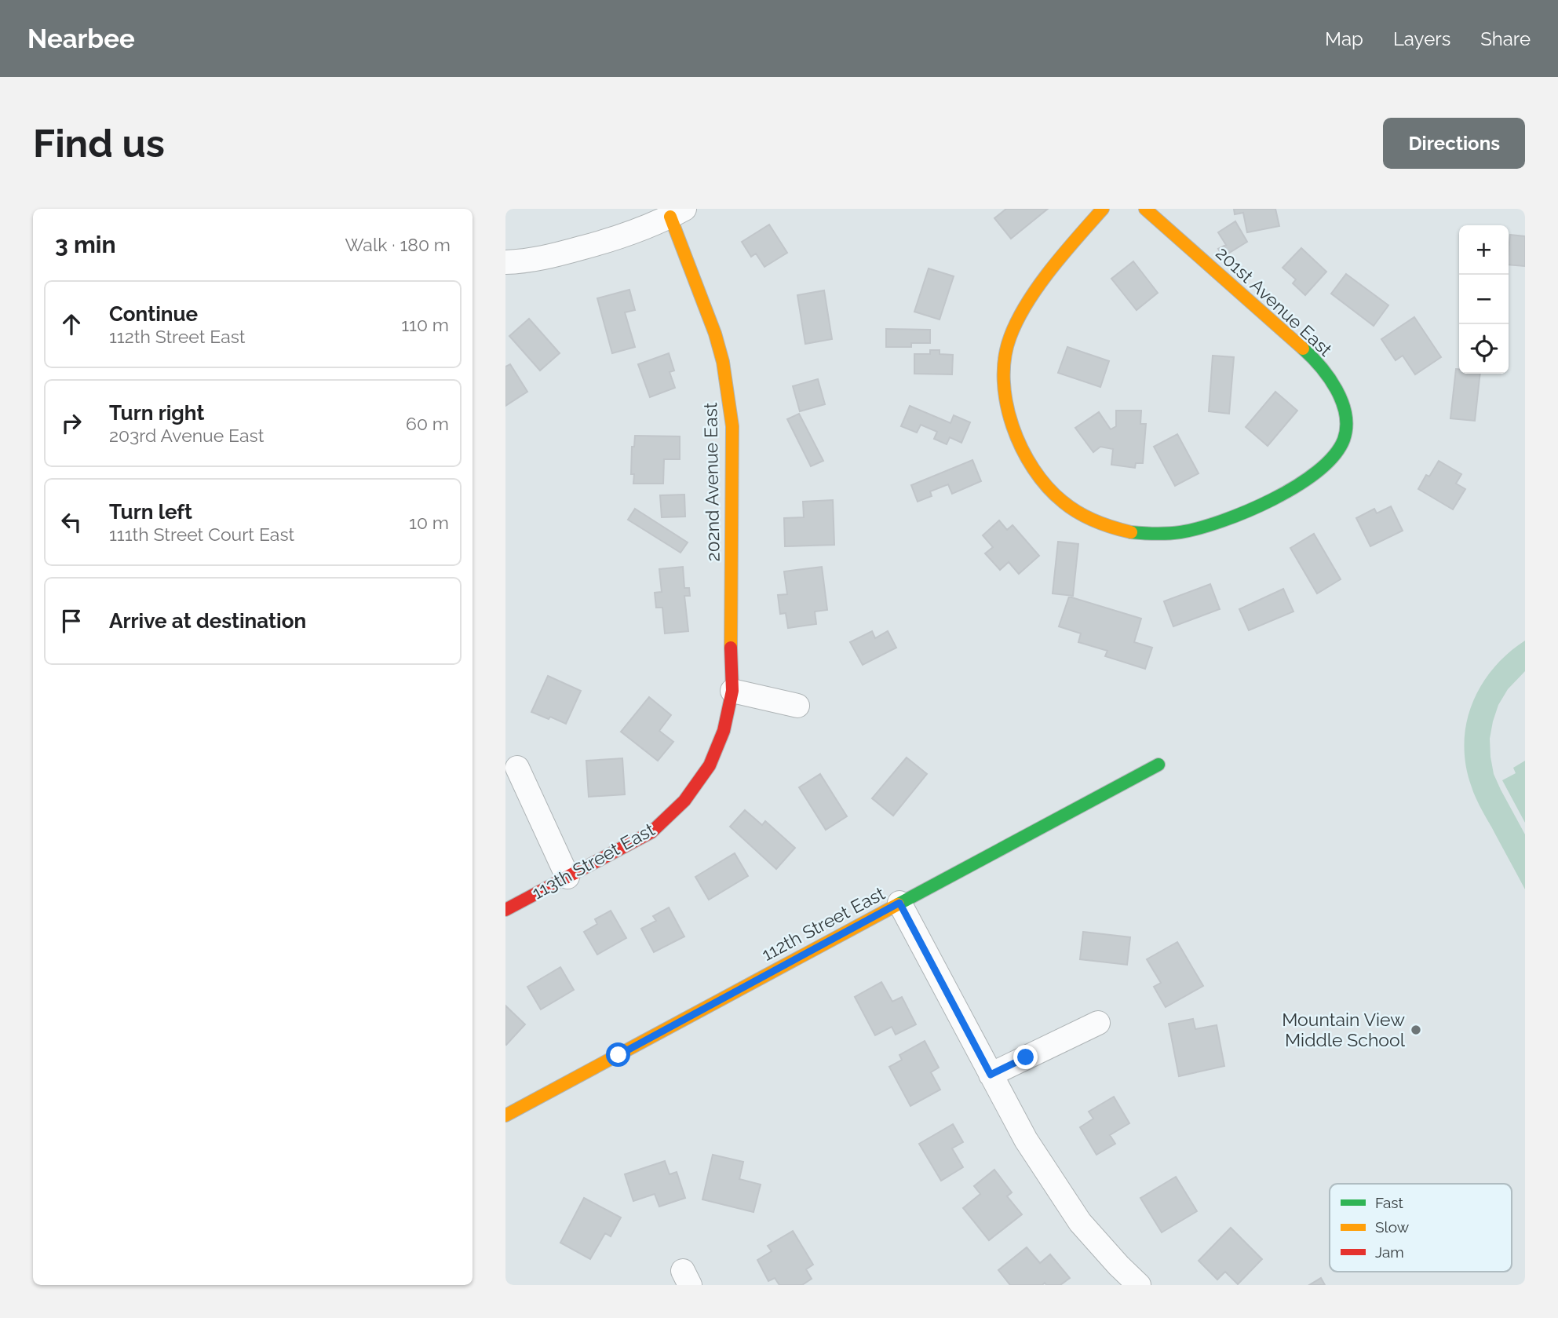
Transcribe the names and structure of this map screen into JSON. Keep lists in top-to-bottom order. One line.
{"streets":{"street":["201st Avenue East","202nd Avenue East","113th Street East","112th Street East"]},"crossings":[["202nd Avenue East","113th Street East"]],"places":["Mountain View Middle School"],"legend":["Fast","Slow","Jam"],"page":{"header":"Nearbee","nav":["Map","Layers","Share"],"buttons":"Directions","title":"Find us","heading":["3 min","Walk · 180 m"],"map_buttons":["+","−"],"list":[["Continue","112th Street East","110 m"],["Turn right","203rd Avenue East","60 m"],["Turn left","111th Street Court East","10 m"],"Arrive at destination"]}}
